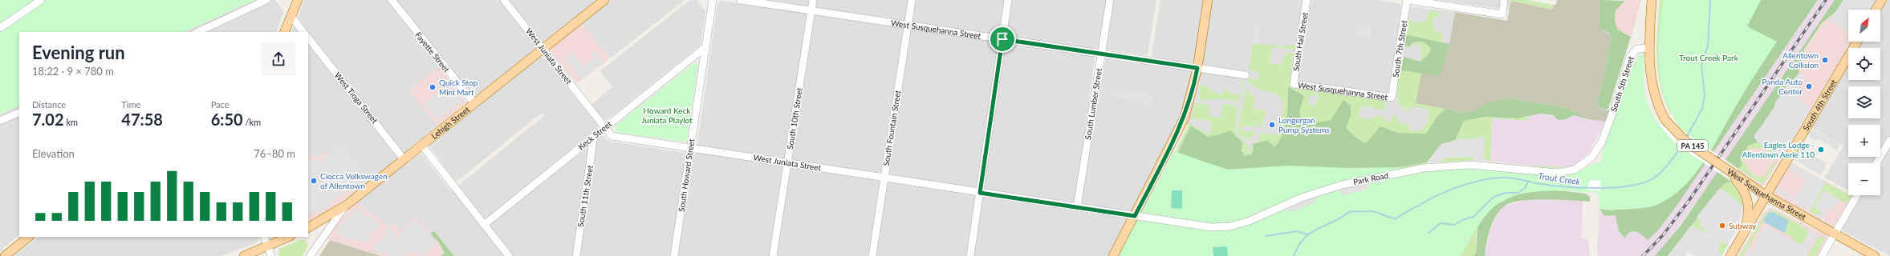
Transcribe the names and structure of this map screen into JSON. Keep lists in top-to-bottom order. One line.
{"streets":{"main road":["West Susquehanna Street","South 4th Street","Lehigh Street","PA 145"],"street":["South Hall Street","South 7th Street","Fayette Street","West Juniata Street","South 5th Street","West Tioga Street","South Lumber Street","South 10th Street","South Fountain Street","Keck Street","South Howard Street","Park Road","South 11th Street"]},"crossings":[["West Susquehanna Street","South Hall Street"],["West Susquehanna Street","South 7th Street"],["West Susquehanna Street","South 5th Street"],["West Susquehanna Street","South Lumber Street"],["West Susquehanna Street","South 4th Street"],["West Susquehanna Street","South 10th Street"],["West Susquehanna Street","South Fountain Street"],["West Susquehanna Street","PA 145"],["Fayette Street","Lehigh Street"],["West Juniata Street","South Lumber Street"],["West Juniata Street","South 10th Street"],["West Juniata Street","Lehigh Street"],["West Juniata Street","South Fountain Street"],["West Juniata Street","Keck Street"],["West Juniata Street","South Howard Street"],["West Juniata Street","Park Road"],["South 5th Street","PA 145"],["South 5th Street","Park Road"],["West Tioga Street","Lehigh Street"],["Keck Street","South Howard Street"],["Keck Street","South 11th Street"]],"water":["Trout Creek"],"parks":["Trout Creek Park","Howard Keck Juniata Playlot"],"places":["Allentown Collision","Panda Auto Center","Quick Stop Mini Mart","Longergan Pump Systems","Eagles Lodge - Allentown Aerie 110","Ciocca Volkswagen of Allentown","Subway"],"north":"top right","page":{"map_buttons":["+","−"],"heading":["Evening run","18:22 · 9 × 780 m"],"stats":[["Distance","7.02 km"],["Time","47:58"],["Pace","6:50 /km"]],"chart":["Elevation","76–80 m"]}}
